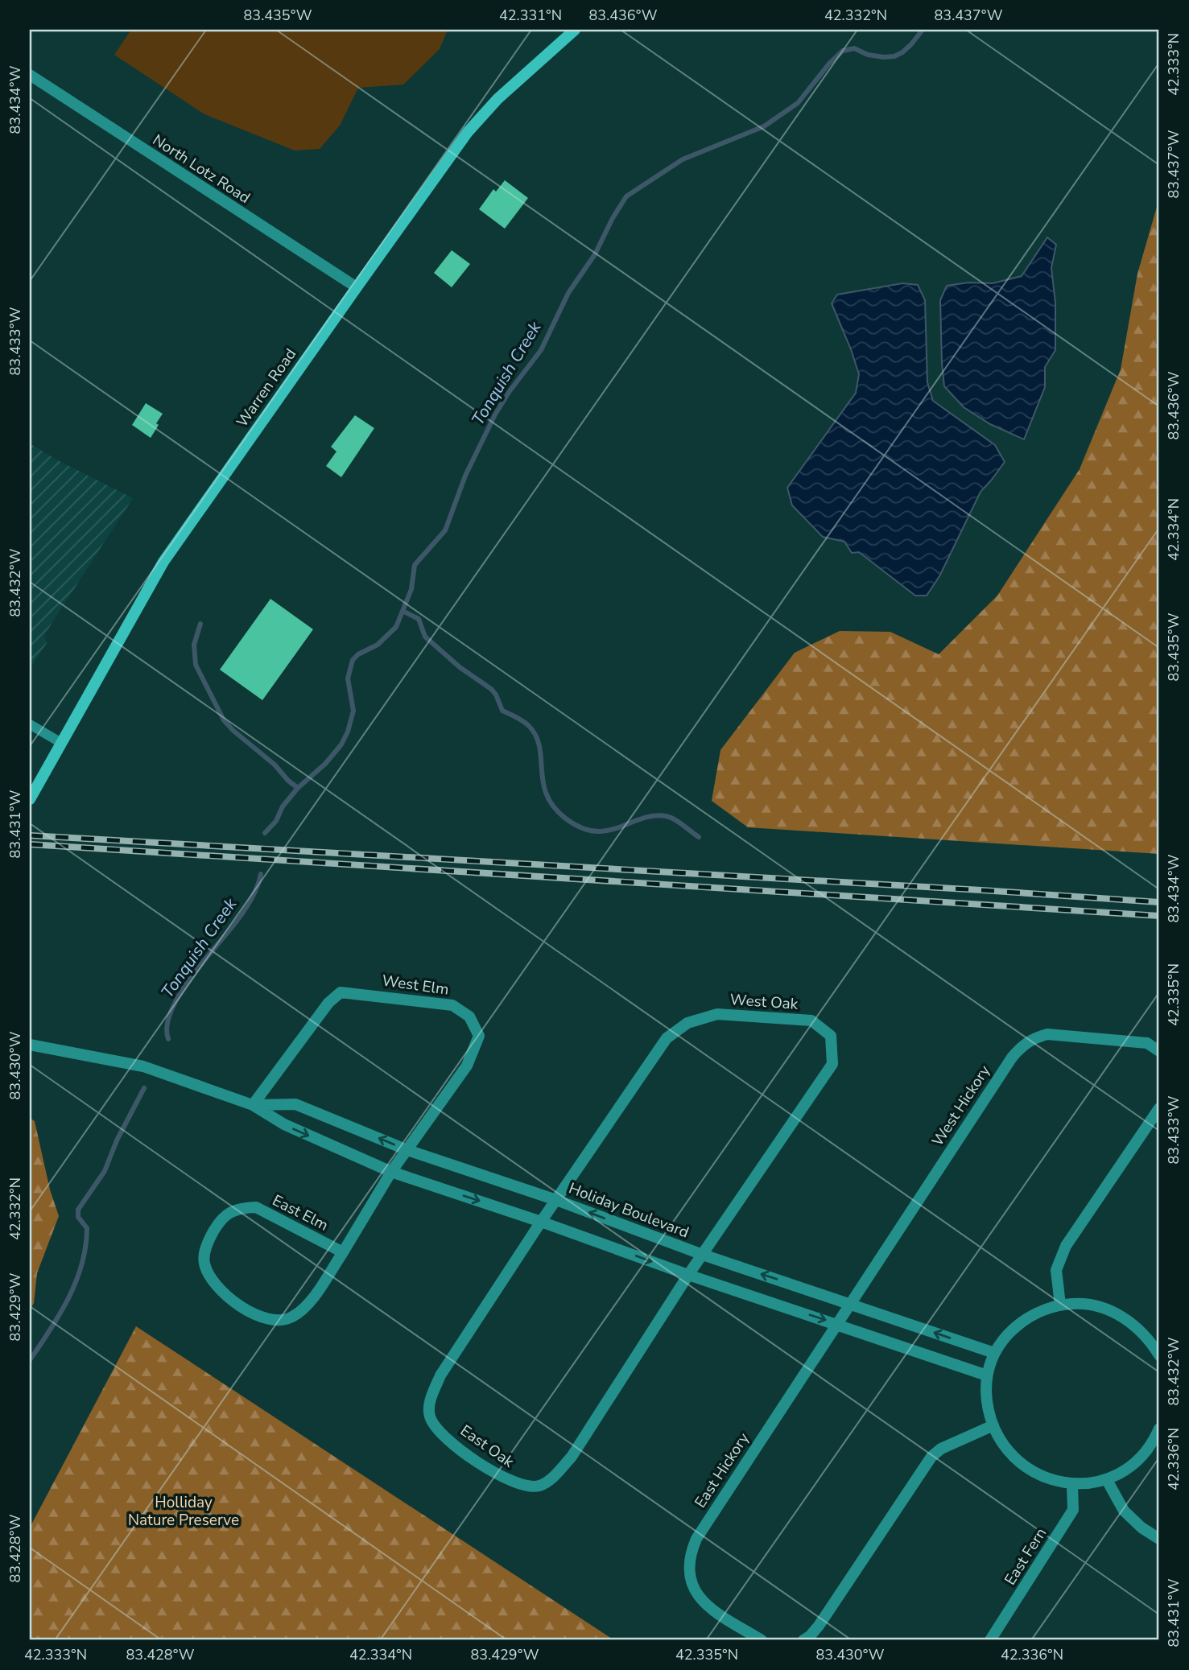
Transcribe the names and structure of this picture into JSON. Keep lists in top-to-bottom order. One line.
{"streets":{"main road":["Warren Road"],"street":["North Lotz Road","West Elm","West Oak","West Hickory","Holiday Boulevard","East Elm","East Oak","East Hickory","East Fern"]},"crossings":[["North Lotz Road","Warren Road"],["West Elm","Holiday Boulevard"],["West Elm","East Elm"],["West Oak","Holiday Boulevard"],["West Oak","East Oak"],["West Hickory","Holiday Boulevard"],["West Hickory","East Hickory"],["Holiday Boulevard","East Elm"],["Holiday Boulevard","East Oak"],["Holiday Boulevard","East Hickory"]],"water":["Tonquish Creek"],"parks":["Holliday Nature Preserve"],"coordinates":["83.435°W","42.331°N","83.436°W","42.332°N","83.437°W","42.333°N","83.434°W","83.433°W","42.334°N","83.432°W","83.431°W","42.335°N","83.430°W","83.429°W","42.336°N","83.428°W"]}
